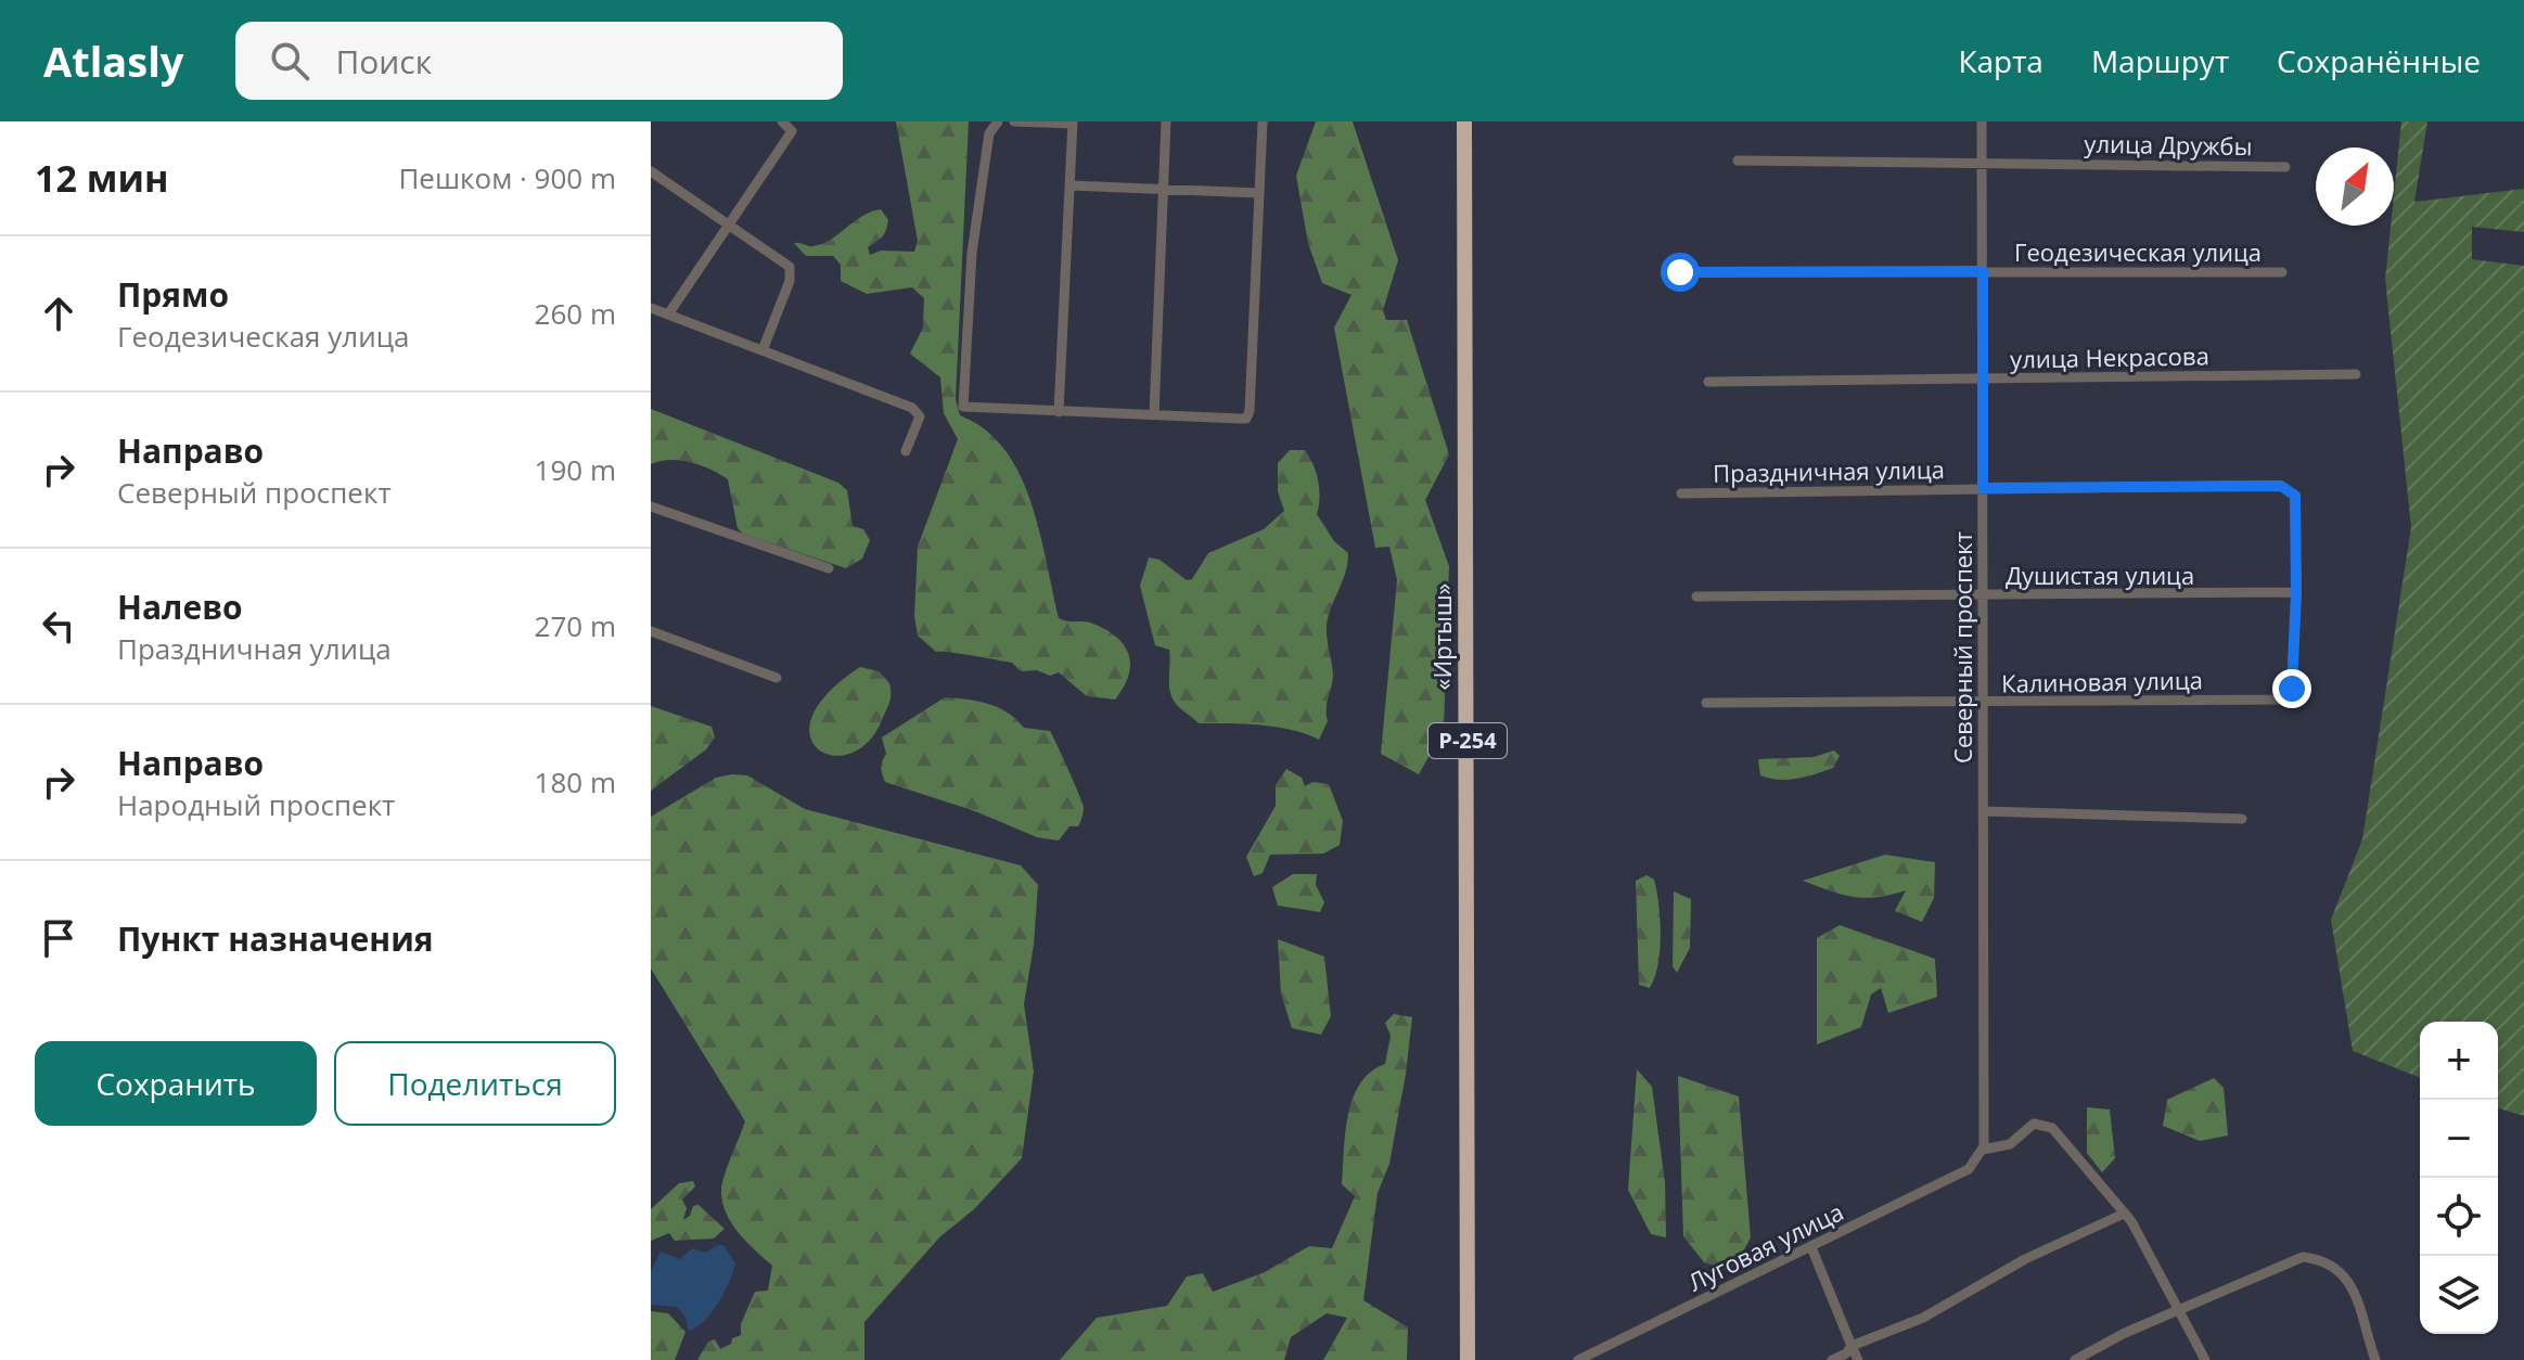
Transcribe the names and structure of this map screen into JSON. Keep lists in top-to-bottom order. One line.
{"streets":{"highway":["«Иртыш»","Р-254"],"street":["улица Дружбы","Геодезическая улица","улица Некрасова","Праздничная улица","Душистая улица","Северный проспект","Калиновая улица","Луговая улица"]},"crossings":[["улица Дружбы","Северный проспект"],["Геодезическая улица","Северный проспект"],["улица Некрасова","Северный проспект"],["Праздничная улица","Душистая улица"],["Праздничная улица","Северный проспект"],["Праздничная улица","Калиновая улица"],["Душистая улица","Северный проспект"],["Душистая улица","Калиновая улица"],["Северный проспект","Калиновая улица"],["Северный проспект","Луговая улица"]],"north":"top right","page":{"header":"Atlasly","search":"Поиск","nav":["Карта","Маршрут","Сохранённые"],"heading":["12 мин","Пешком · 900 m"],"list":[["Прямо","Геодезическая улица","260 m"],["Направо","Северный проспект","190 m"],["Налево","Праздничная улица","270 m"],["Направо","Народный проспект","180 m"],"Пункт назначения"],"buttons":["Сохранить","Поделиться"],"map_buttons":["+","−"]}}
